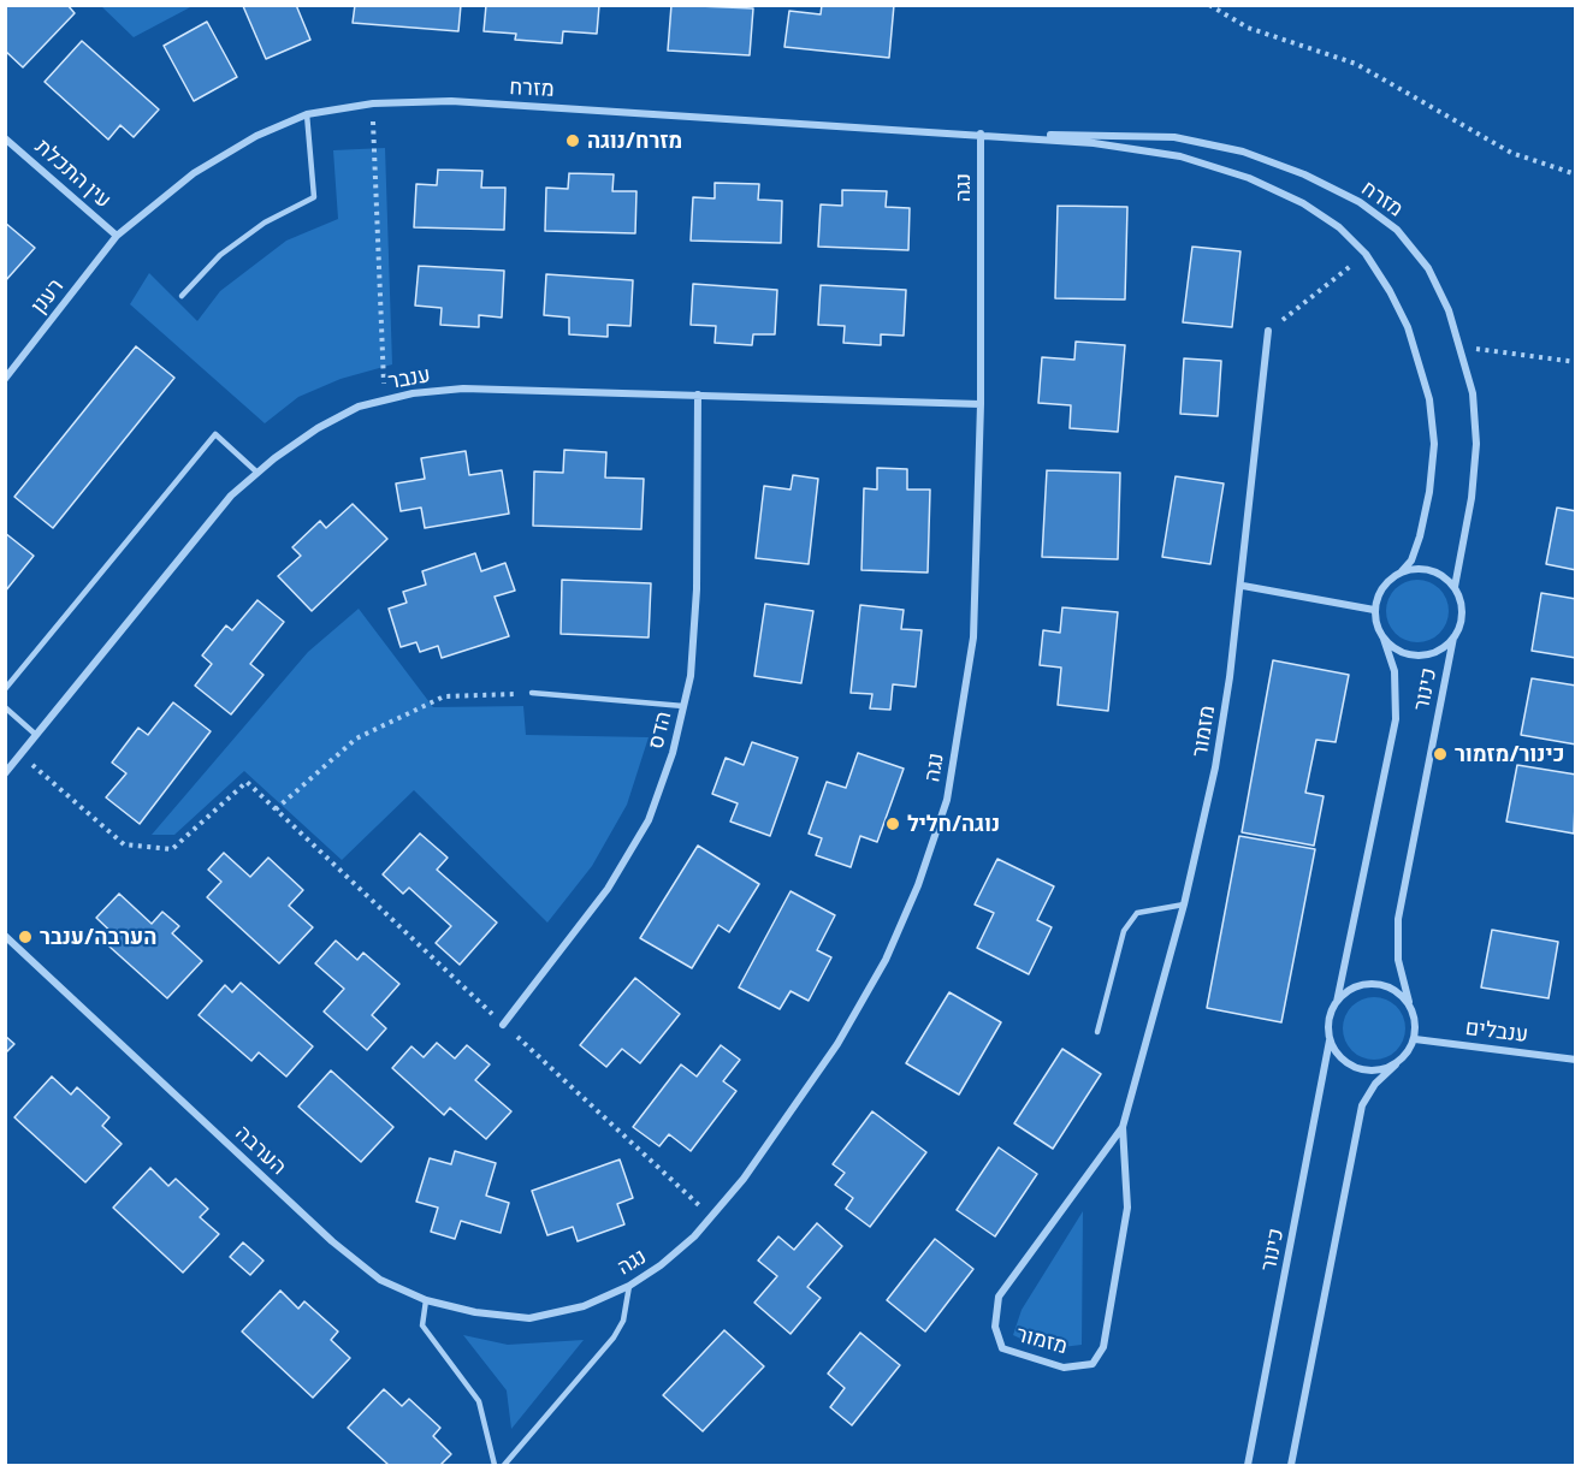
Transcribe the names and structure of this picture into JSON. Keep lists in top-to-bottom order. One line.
{"streets":{"street":["מזרח","עין התכלת","נגה","רענן","ענבר","כינור","הדס","מזמור","ענבלים","הערבה"]},"crossings":[["מזרח","עין התכלת"],["מזרח","נגה"],["מזרח","רענן"],["מזרח","כינור"],["עין התכלת","רענן"],["נגה","ענבר"],["נגה","הערבה"],["ענבר","הדס"],["כינור","ענבלים"]],"places":["מזרח/נוגה","כינור/מזמור","נוגה/חליל","הערבה/ענבר"]}
